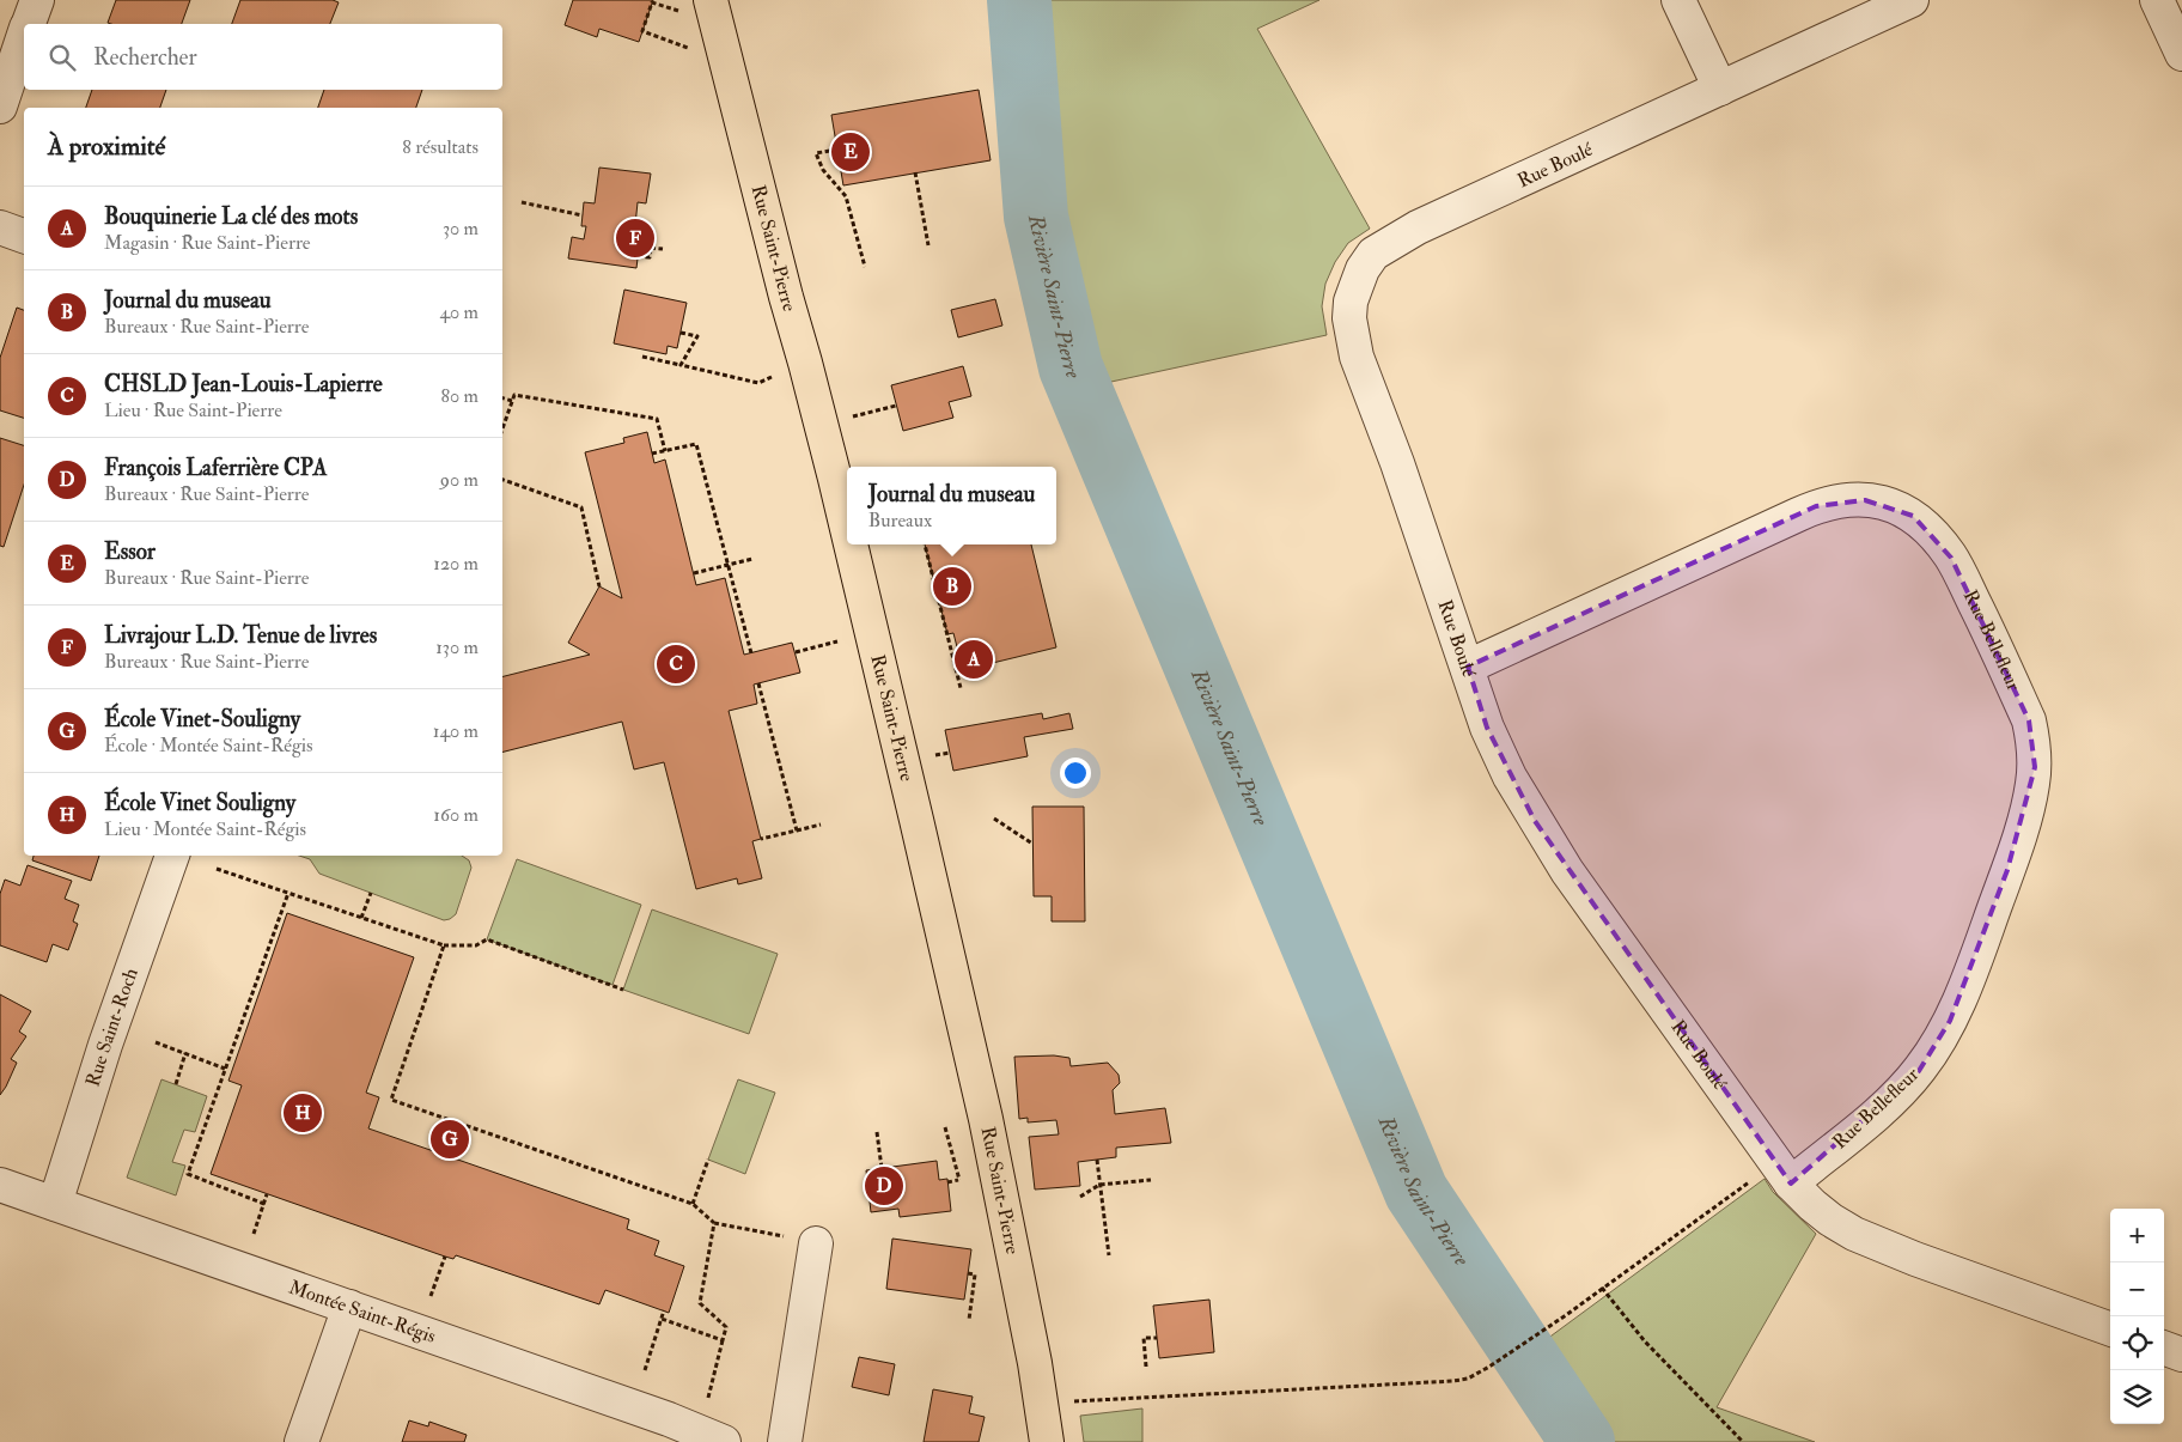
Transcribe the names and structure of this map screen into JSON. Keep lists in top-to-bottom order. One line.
{"streets":{"main road":["Rue Saint-Pierre"],"street":["Rue Boulé","Rue Bellefleur","Rue Saint-Roch","Montée Saint-Régis"]},"crossings":[["Rue Boulé","Rue Bellefleur"],["Rue Saint-Roch","Montée Saint-Régis"]],"water":["Rivière Saint-Pierre"],"page":{"search":"Rechercher","heading":["À proximité","8 résultats"],"pins":["E","F","B","A","C","H","G","D"],"list":[{"mark":"A","name":"Bouquinerie La clé des mots","note":"Magasin · Rue Saint-Pierre","value":"30 m"},{"mark":"B","name":"Journal du museau","note":"Bureaux · Rue Saint-Pierre","value":"40 m"},{"mark":"C","name":"CHSLD Jean-Louis-Lapierre","note":"Lieu · Rue Saint-Pierre","value":"80 m"},{"mark":"D","name":"François Laferrière CPA","note":"Bureaux · Rue Saint-Pierre","value":"90 m"},{"mark":"E","name":"Essor","note":"Bureaux · Rue Saint-Pierre","value":"120 m"},{"mark":"F","name":"Livrajour L.D. Tenue de livres","note":"Bureaux · Rue Saint-Pierre","value":"130 m"},{"mark":"G","name":"École Vinet-Souligny","note":"École · Montée Saint-Régis","value":"140 m"},{"mark":"H","name":"École Vinet Souligny","note":"Lieu · Montée Saint-Régis","value":"160 m"}],"popup":["Journal du museau","Bureaux"],"map_buttons":["+","−"]}}
